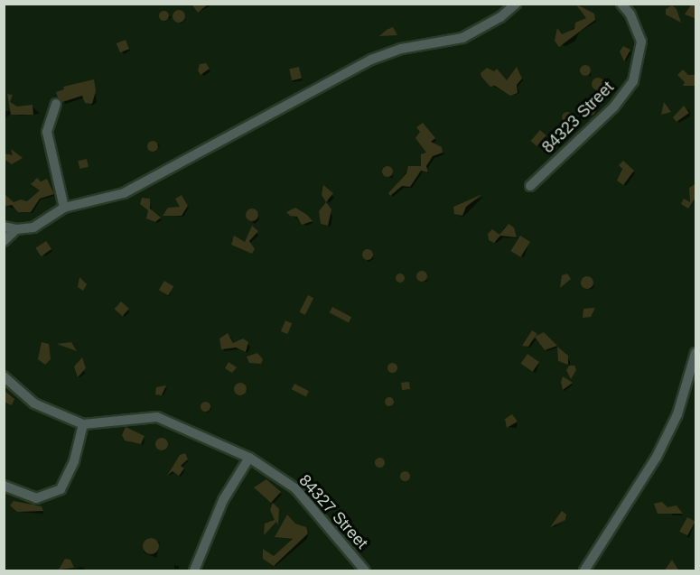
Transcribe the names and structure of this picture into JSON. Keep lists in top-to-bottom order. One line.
{"streets":{"street":["84323 Street","84327 Street"]}}
